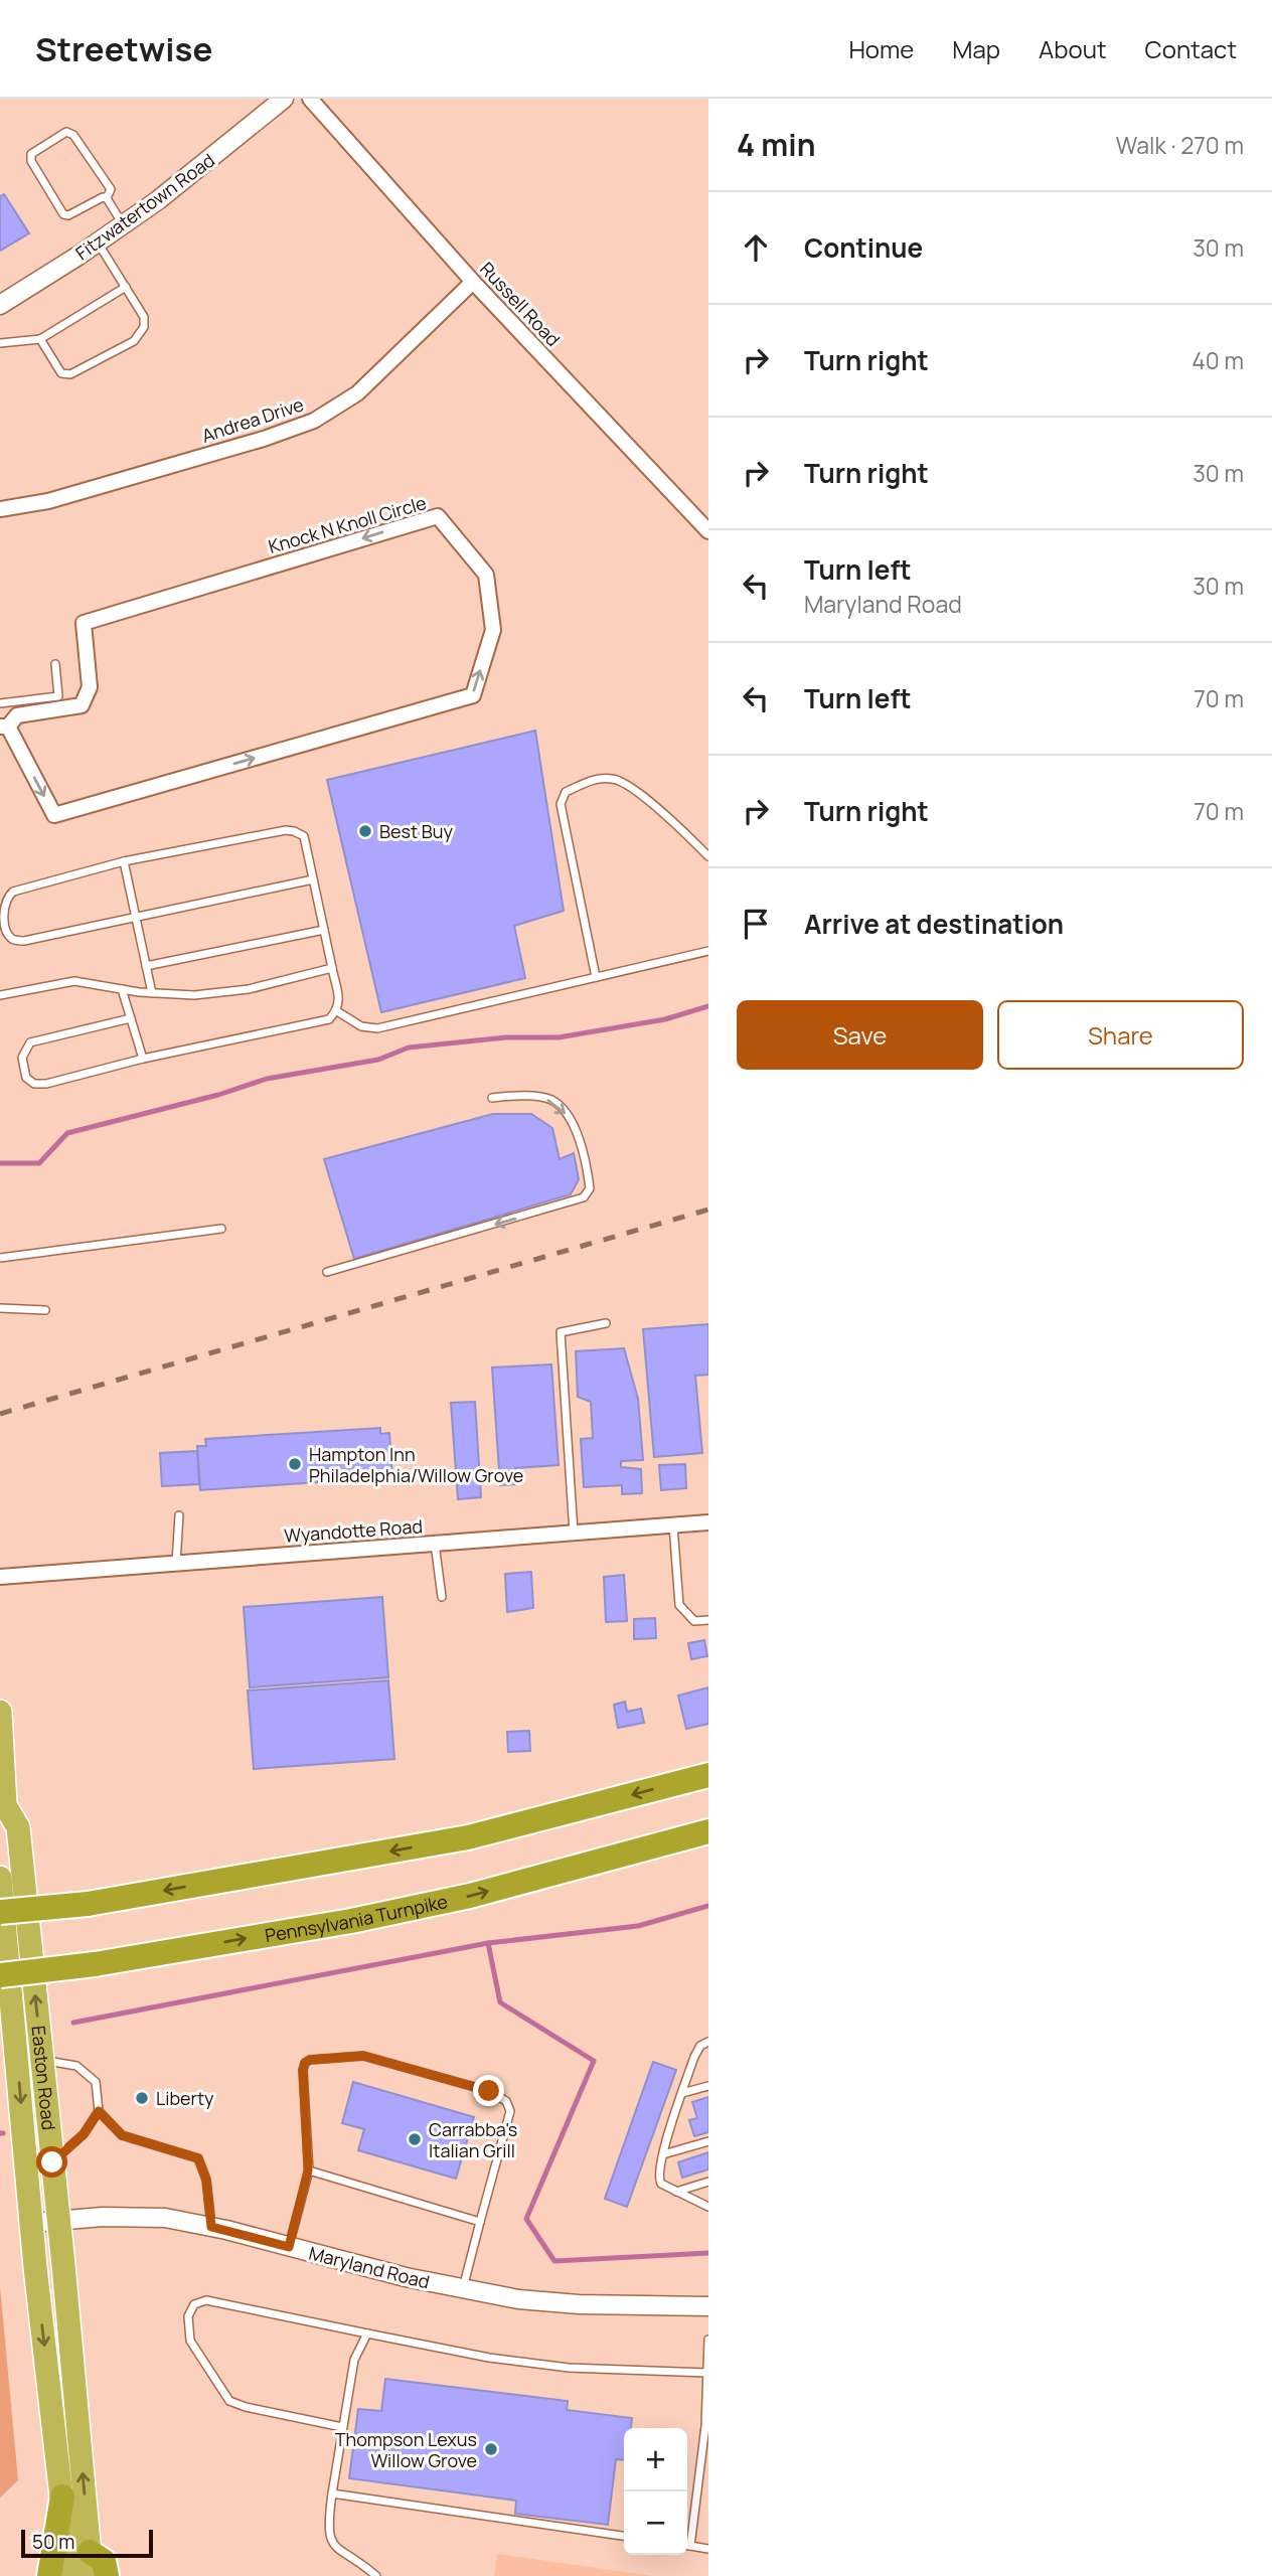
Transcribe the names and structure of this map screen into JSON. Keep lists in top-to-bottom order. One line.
{"streets":{"highway":["Pennsylvania Turnpike","Easton Road"],"street":["Fitzwatertown Road","Russell Road","Andrea Drive","Knock N Knoll Circle","Wyandotte Road","Maryland Road"]},"crossings":[["Russell Road","Andrea Drive"],["Easton Road","Maryland Road"]],"places":["Best Buy","Hampton Inn Philadelphia/Willow Grove","Liberty","Carrabba's Italian Grill","Thompson Lexus Willow Grove"],"scale_bar":"50 m","page":{"header":"Streetwise","nav":["Home","Map","About","Contact"],"heading":["4 min","Walk · 270 m"],"list":[["Continue","30 m"],["Turn right","40 m"],["Turn right","30 m"],["Turn left","Maryland Road","30 m"],["Turn left","70 m"],["Turn right","70 m"],"Arrive at destination"],"buttons":["Save","Share"],"map_buttons":["+","−"],"scale":"50 m"}}
